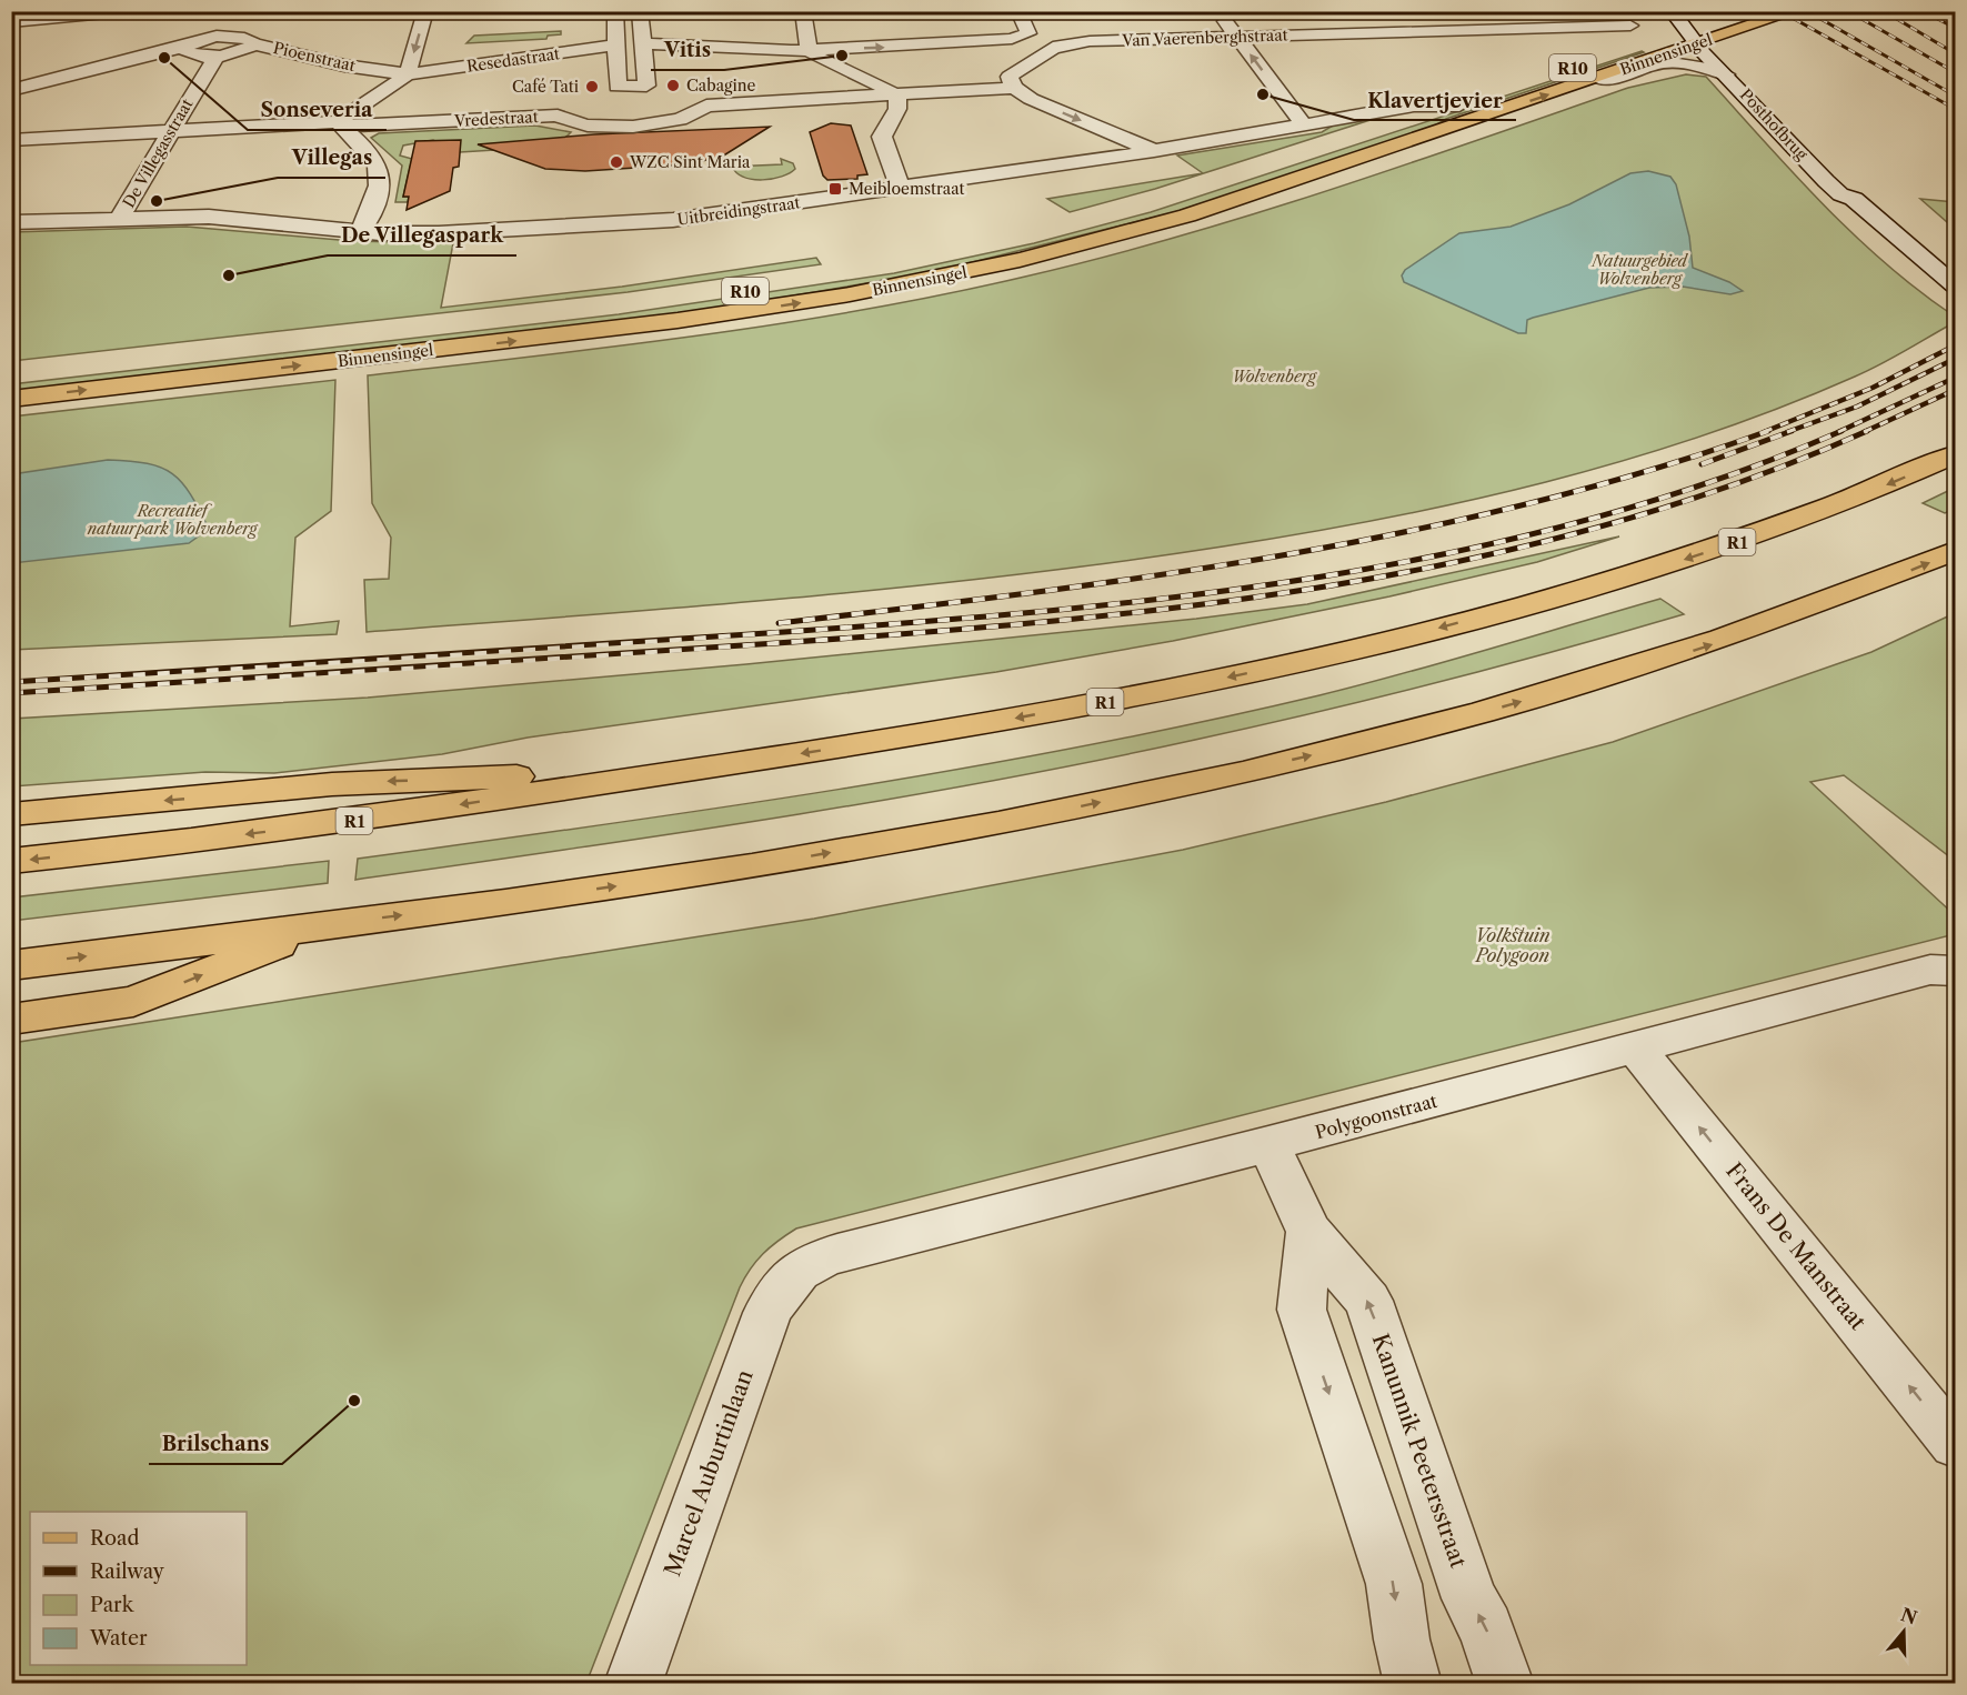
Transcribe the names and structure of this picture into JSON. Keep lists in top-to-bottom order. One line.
{"streets":{"main road":["Binnensingel","R10","R1"],"street":["Van Vaerenberghstraat","Pioenstraat","Resedastraat","Vredestraat","Posthofbrug","De Villegasstraat","Uitbreidingstraat","Polygoonstraat","Frans De Manstraat","Kanunnik Peetersstraat","Marcel Auburtinlaan"]},"crossings":[["Van Vaerenberghstraat","Vredestraat"],["Binnensingel","Posthofbrug"],["Binnensingel","Uitbreidingstraat"],["Pioenstraat","Resedastraat"],["Vredestraat","De Villegasstraat"],["De Villegasstraat","Uitbreidingstraat"],["Polygoonstraat","Frans De Manstraat"],["Polygoonstraat","Kanunnik Peetersstraat"],["Polygoonstraat","Marcel Auburtinlaan"]],"one_way":["Frans De Manstraat"],"parks":["Natuurgebied Wolvenberg","Wolvenberg","Recreatief natuurpark Wolvenberg","Volkstuin Polygoon"],"places":{"other":["Vitis","Sonseveria","Cabagine","Café Tati","Klavertjevier","WZC Sint Maria","Villegas","De Villegaspark","Brilschans"],"transit":["Meibloemstraat"]},"legend":["Road","Railway","Park","Water"],"north":"top"}
